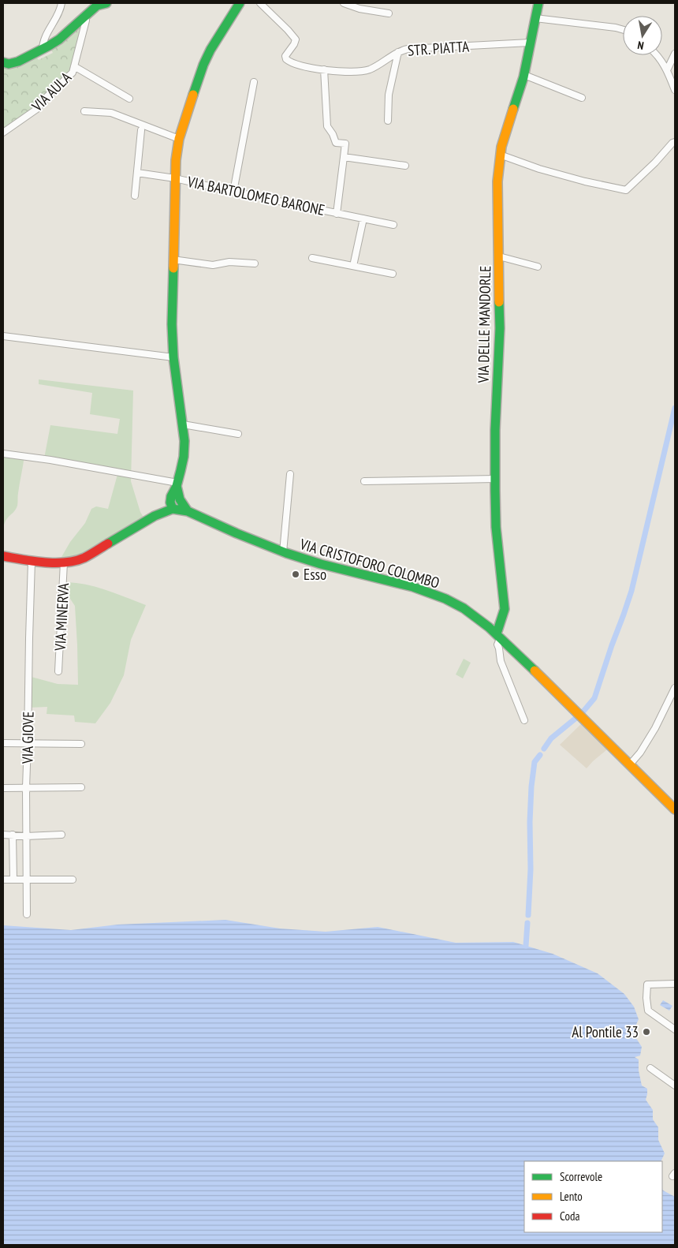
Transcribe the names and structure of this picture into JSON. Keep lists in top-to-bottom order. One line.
{"streets":{"main road":["VIA DELLE MANDORLE","VIA CRISTOFORO COLOMBO"],"street":["STR. PIATTA","VIA AULA","VIA BARTOLOMEO BARONE","VIA MINERVA","VIA GIOVE"]},"crossings":[["STR. PIATTA","VIA DELLE MANDORLE"],["VIA DELLE MANDORLE","VIA CRISTOFORO COLOMBO"]],"places":["Esso","Al Pontile 33"],"legend":["Scorrevole","Lento","Coda"],"north":"bottom"}
